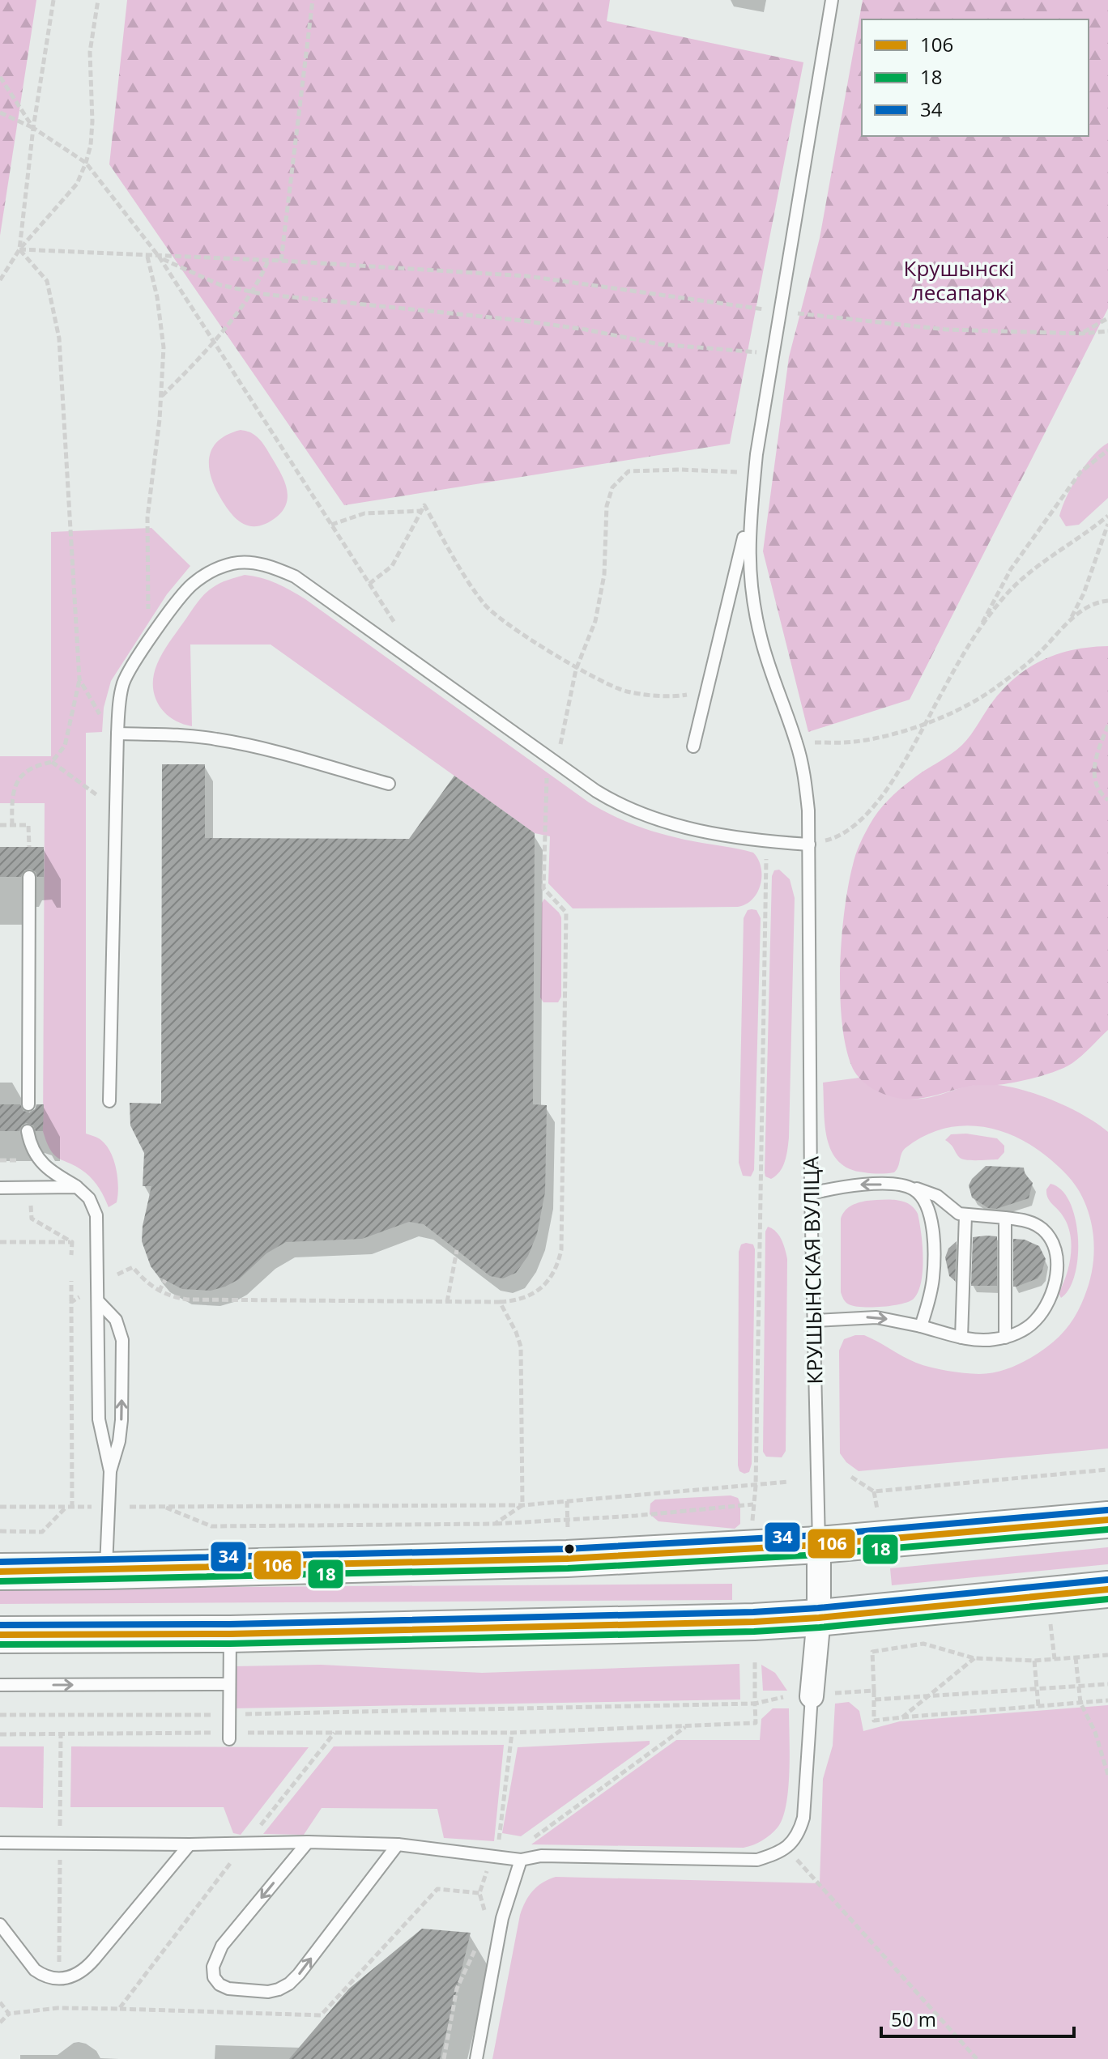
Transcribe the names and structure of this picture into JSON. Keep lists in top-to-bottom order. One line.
{"streets":{"street":["КРУШЫНСКАЯ ВУЛІЦА"]},"parks":["Крушынскі лесапарк"],"lines":["transit line 34","transit line 106","transit line 18"],"legend":["106","18","34"],"scale_bar":"50 m"}
